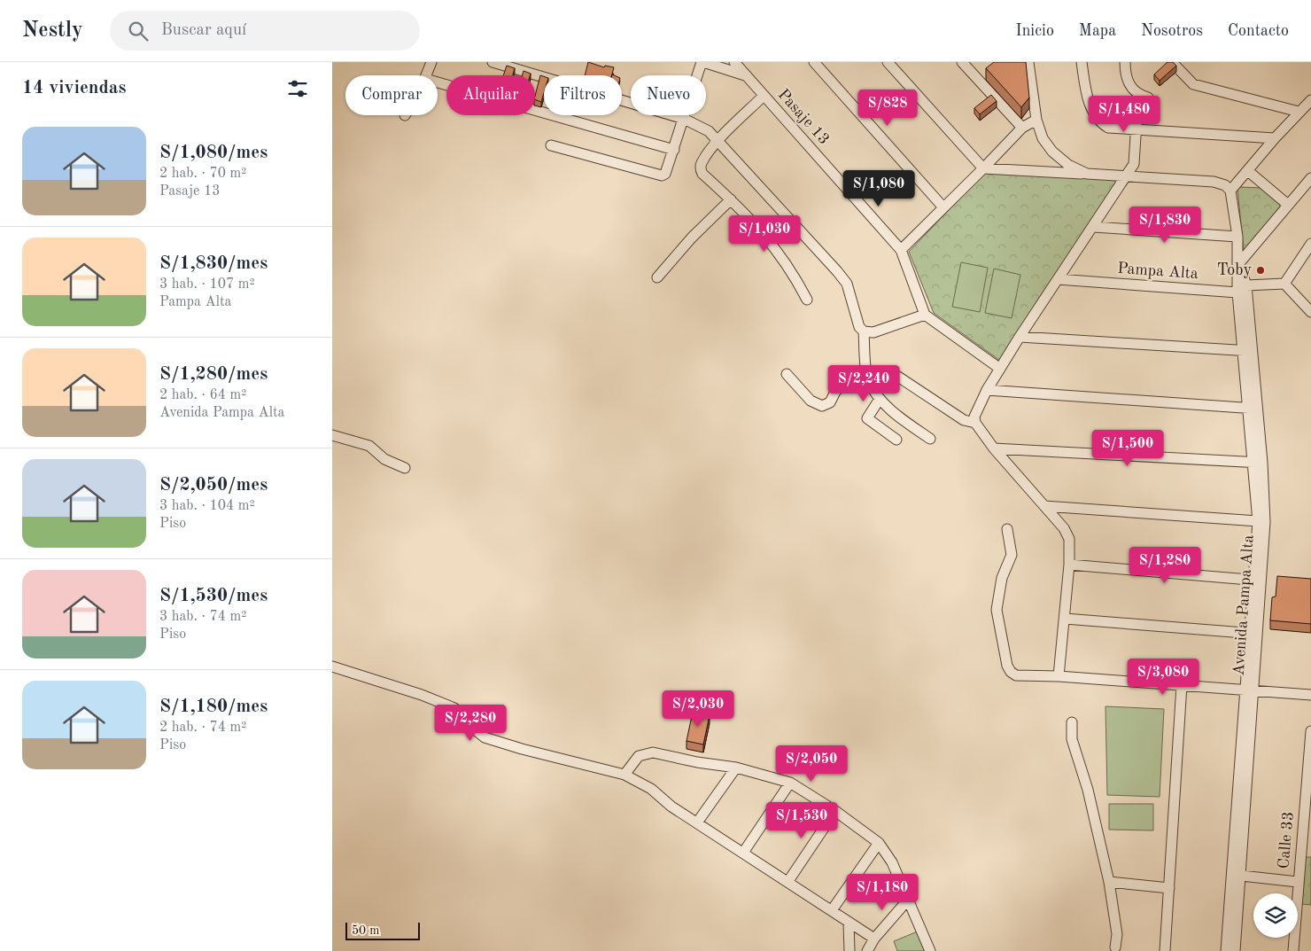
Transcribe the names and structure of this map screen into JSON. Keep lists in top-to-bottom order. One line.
{"streets":{"street":["Pasaje 13","Pampa Alta","Avenida Pampa Alta","Calle 33"]},"crossings":[["Pampa Alta","Avenida Pampa Alta"]],"places":["Toby"],"scale_bar":"50 m","page":{"header":"Nestly","search":"Buscar aquí","nav":["Inicio","Mapa","Nosotros","Contacto"],"heading":"14 viviendas","chip":["Comprar","Alquilar","Filtros","Nuevo"],"price":["S/828","S/1,480","S/1,080","S/1,830","S/1,030","S/2,240","S/1,500","S/1,280","S/3,080","S/2,030","S/2,280","S/2,050","S/1,530","S/1,180"],"list":[{"name":"S/1,080/mes","note":"2 hab. · 70 m² · Pasaje 13"},{"name":"S/1,830/mes","note":"3 hab. · 107 m² · Pampa Alta"},{"name":"S/1,280/mes","note":"2 hab. · 64 m² · Avenida Pampa Alta"},{"name":"S/2,050/mes","note":"3 hab. · 104 m² · Piso"},{"name":"S/1,530/mes","note":"3 hab. · 74 m² · Piso"},{"name":"S/1,180/mes","note":"2 hab. · 74 m² · Piso"}],"scale":"50 m"}}
